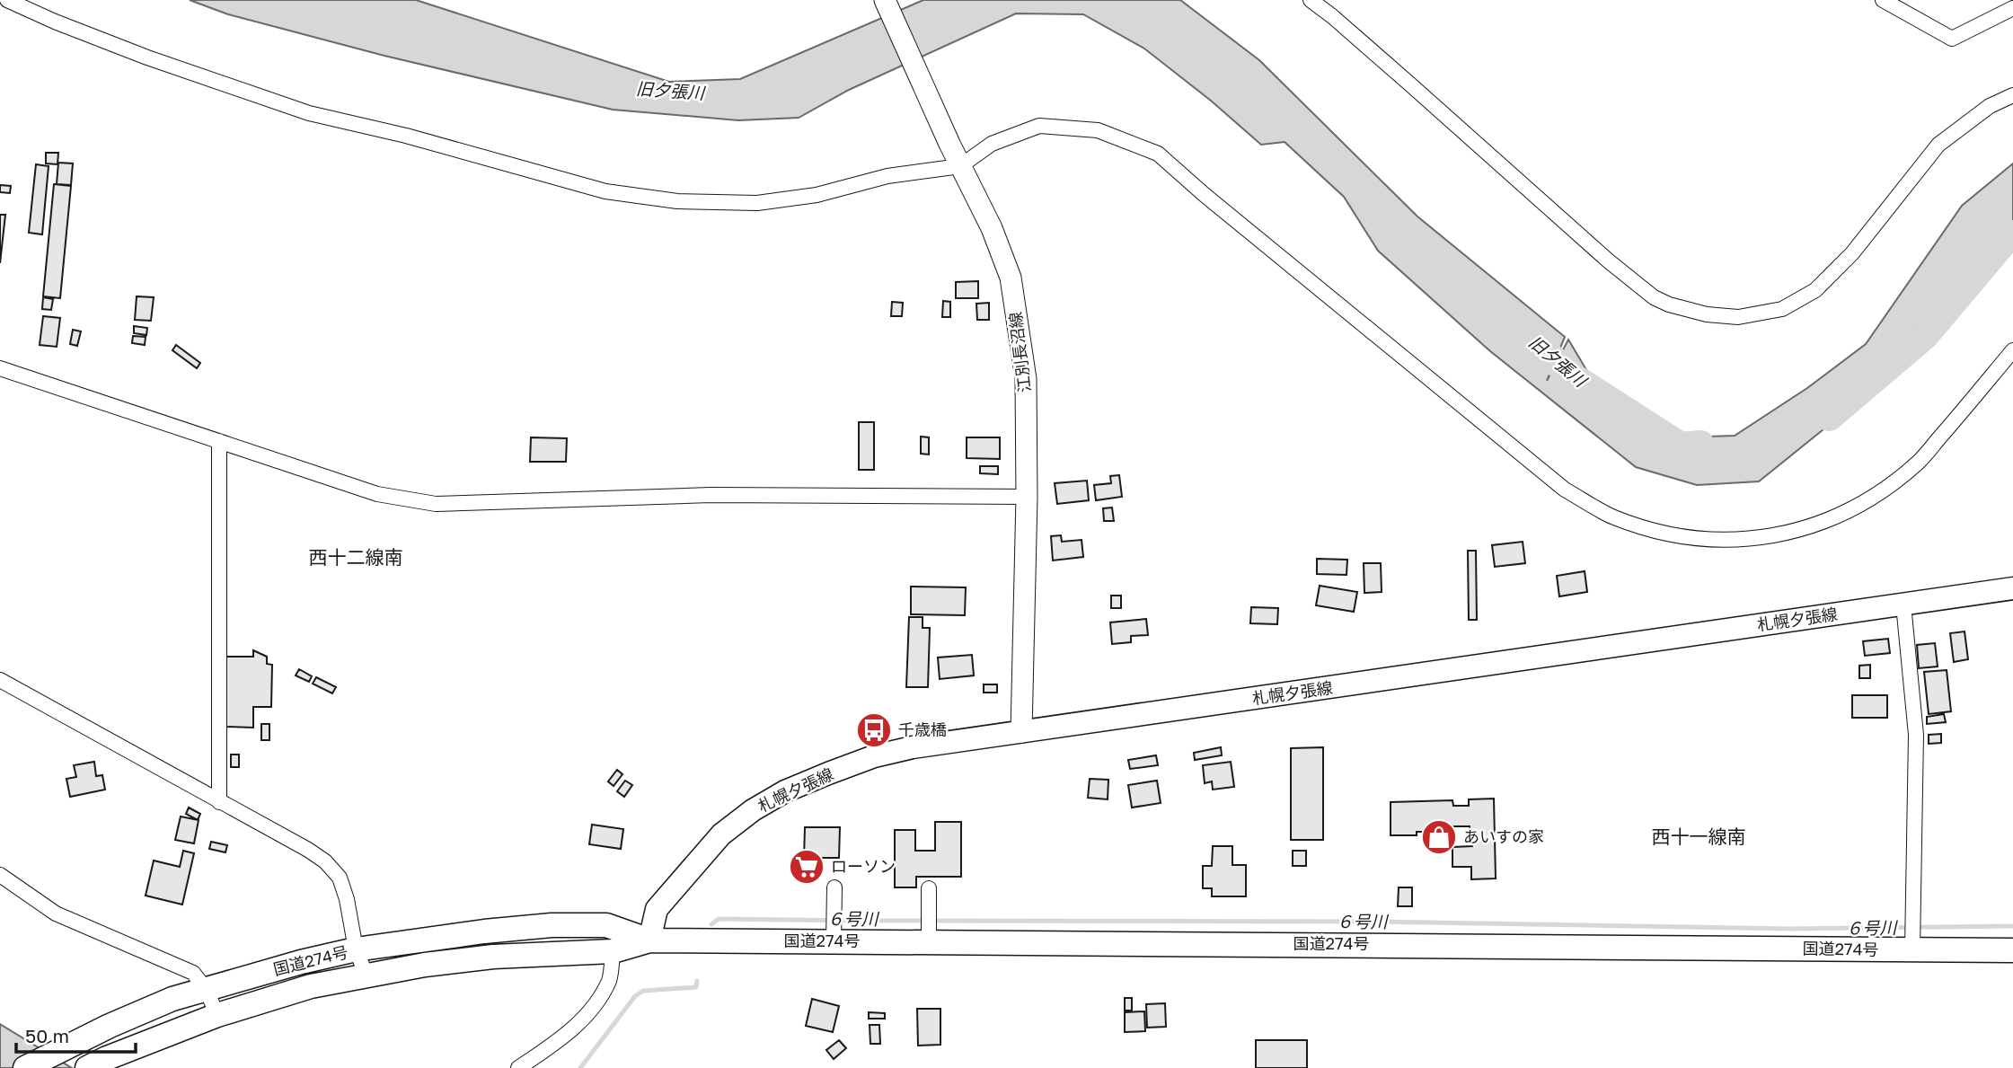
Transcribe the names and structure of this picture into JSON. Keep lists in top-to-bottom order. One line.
{"streets":{"highway":["国道274号"],"main road":["江別長沼線","札幌夕張線"]},"crossings":[["江別長沼線","札幌夕張線"],["札幌夕張線","国道274号"]],"districts":["西十二線南","西十一線南"],"water":["旧夕張川","６号川"],"places":{"bus stop":["千歳橋"],"shop":["あいすの家"],"supermarket":["ローソン"]},"scale_bar":"50 m"}
